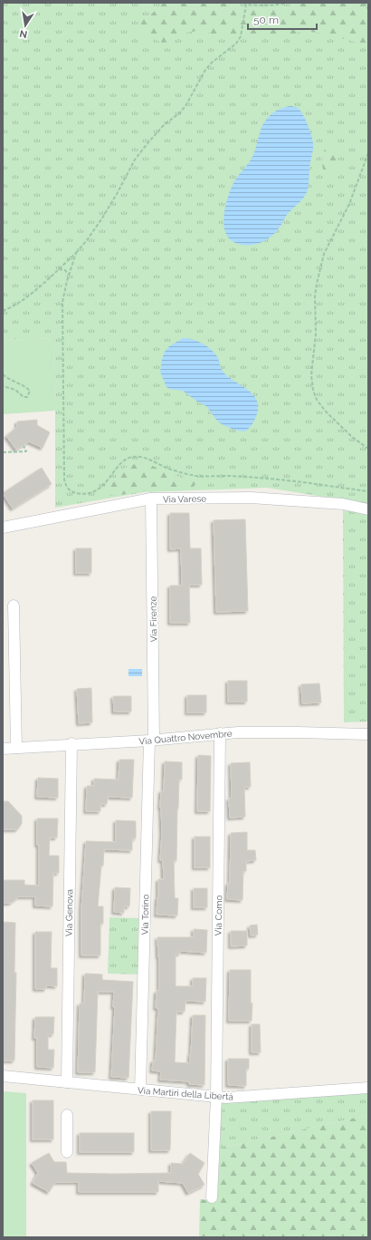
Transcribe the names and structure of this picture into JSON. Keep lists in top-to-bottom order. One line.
{"streets":{"street":["Via Varese","Via Firenze","Via Quattro Novembre","Via Genova","Via Torino","Via Como","Via Martiri della Libertà"]},"crossings":[["Via Varese","Via Firenze"],["Via Firenze","Via Quattro Novembre"],["Via Firenze","Via Torino"],["Via Quattro Novembre","Via Genova"],["Via Quattro Novembre","Via Torino"],["Via Quattro Novembre","Via Como"],["Via Genova","Via Martiri della Libertà"],["Via Torino","Via Martiri della Libertà"],["Via Como","Via Martiri della Libertà"]],"scale_bar":"50 m","north":"bottom"}
